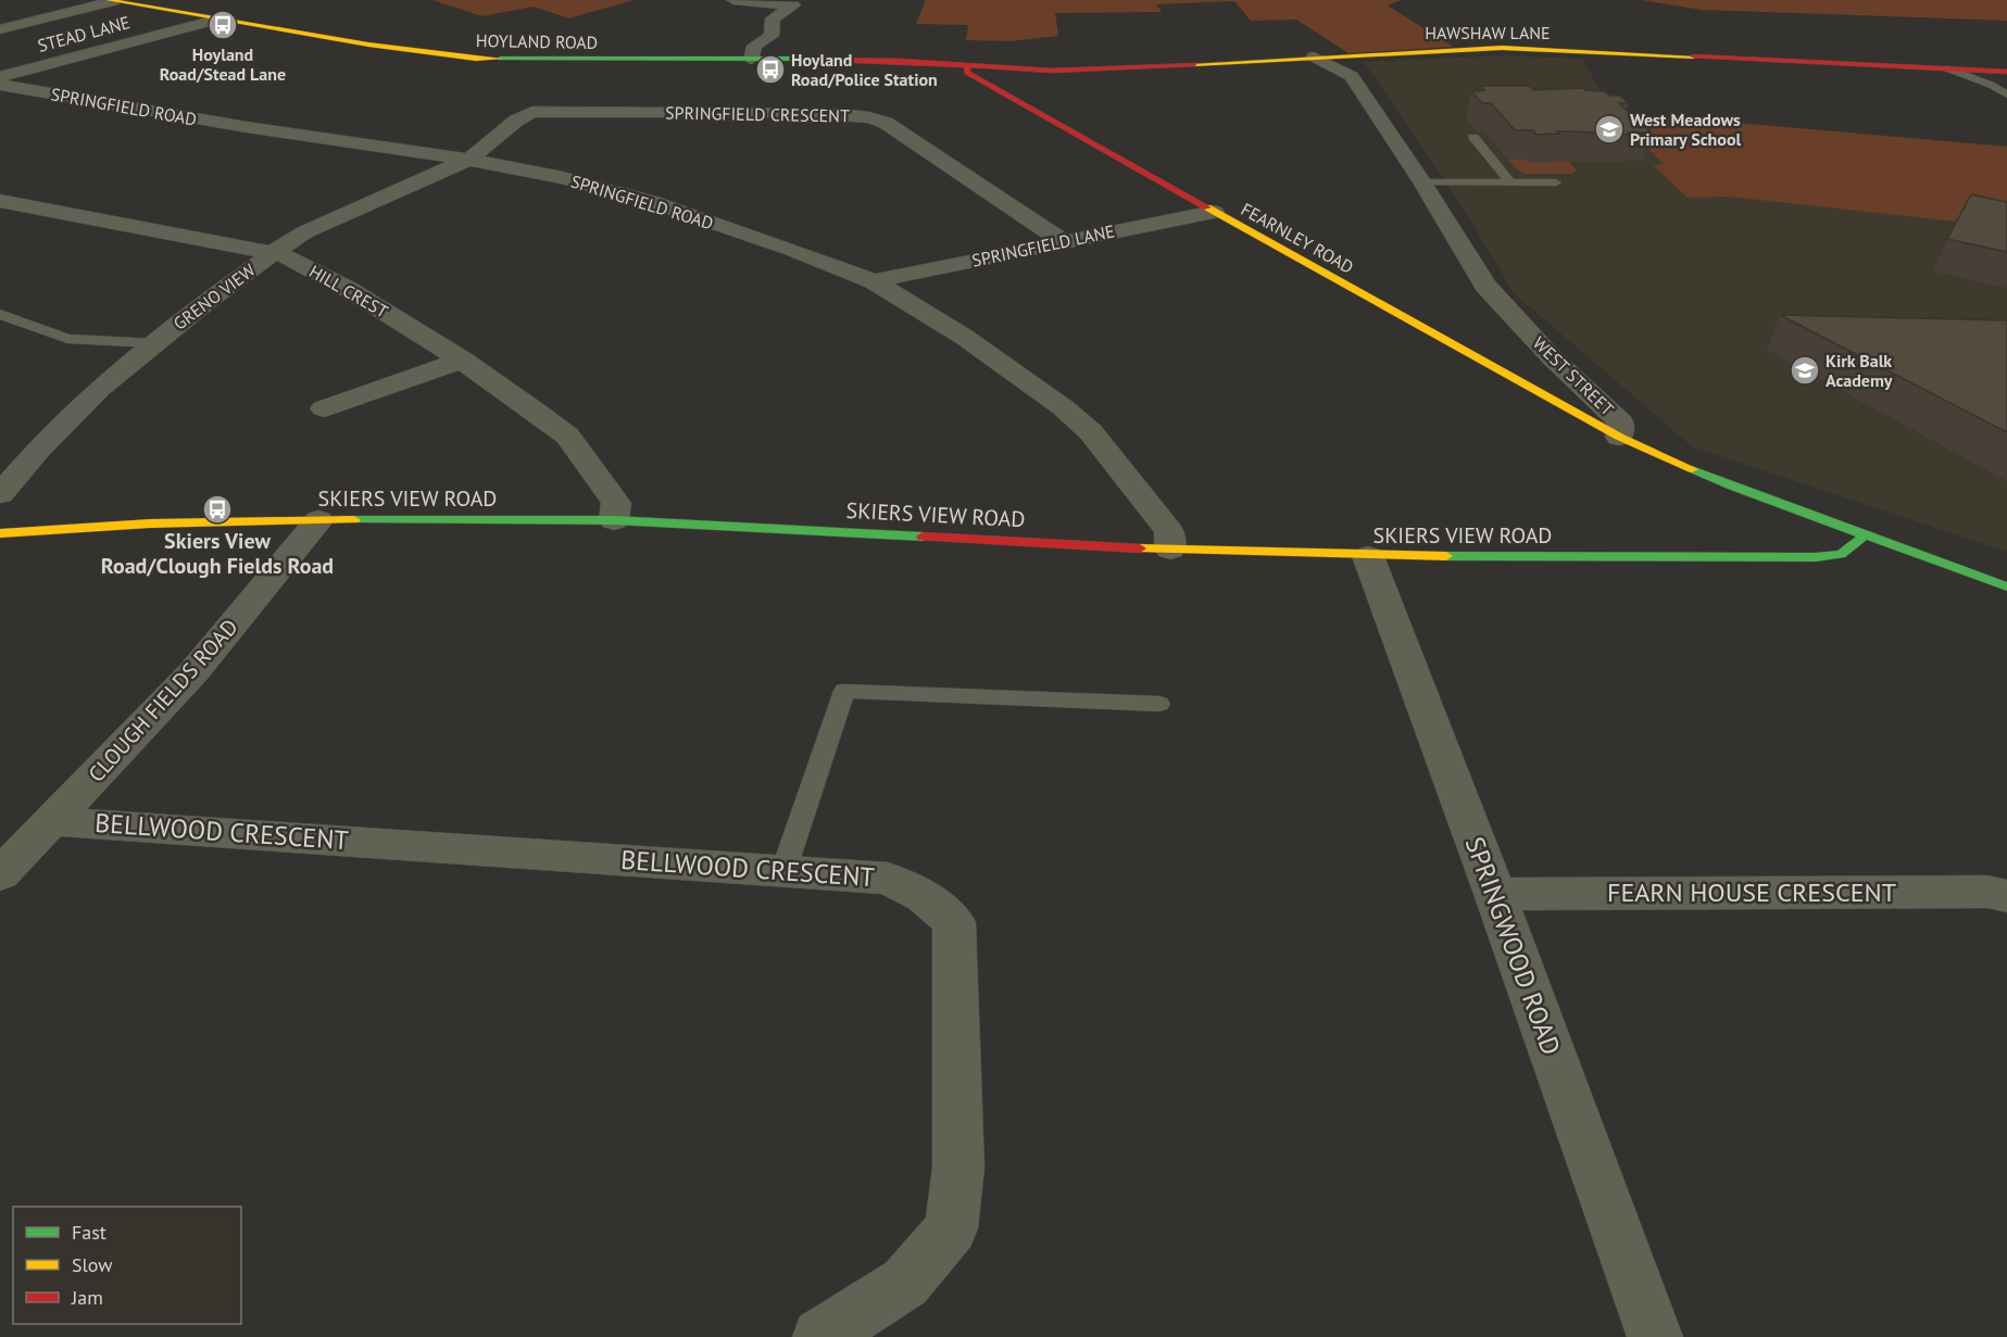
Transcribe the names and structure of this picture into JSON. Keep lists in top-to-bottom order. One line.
{"streets":{"main road":["HAWSHAW LANE","HOYLAND ROAD","FEARNLEY ROAD","WEST STREET","SKIERS VIEW ROAD"],"street":["STEAD LANE","SPRINGFIELD ROAD","SPRINGFIELD CRESCENT","SPRINGFIELD LANE","HILL CREST","GRENO VIEW","CLOUGH FIELDS ROAD","BELLWOOD CRESCENT","FEARN HOUSE CRESCENT","SPRINGWOOD ROAD"]},"crossings":[["HAWSHAW LANE","HOYLAND ROAD"],["HAWSHAW LANE","FEARNLEY ROAD"],["HAWSHAW LANE","WEST STREET"],["STEAD LANE","HOYLAND ROAD"],["HOYLAND ROAD","FEARNLEY ROAD"],["SPRINGFIELD ROAD","SPRINGFIELD CRESCENT"],["SPRINGFIELD ROAD","SPRINGFIELD LANE"],["SPRINGFIELD ROAD","GRENO VIEW"],["SPRINGFIELD ROAD","SKIERS VIEW ROAD"],["SPRINGFIELD CRESCENT","SPRINGFIELD LANE"],["SPRINGFIELD CRESCENT","GRENO VIEW"],["FEARNLEY ROAD","SPRINGFIELD LANE"],["FEARNLEY ROAD","WEST STREET"],["HILL CREST","GRENO VIEW"],["HILL CREST","SKIERS VIEW ROAD"],["WEST STREET","SKIERS VIEW ROAD"],["SKIERS VIEW ROAD","CLOUGH FIELDS ROAD"],["SKIERS VIEW ROAD","SPRINGWOOD ROAD"],["CLOUGH FIELDS ROAD","BELLWOOD CRESCENT"],["FEARN HOUSE CRESCENT","SPRINGWOOD ROAD"]],"places":{"bus stop":["Hoyland Road/Stead Lane","Hoyland Road/Police Station","Skiers View Road/Clough Fields Road"],"school or university":["West Meadows Primary School","Kirk Balk Academy"]},"legend":["Fast","Slow","Jam"]}
